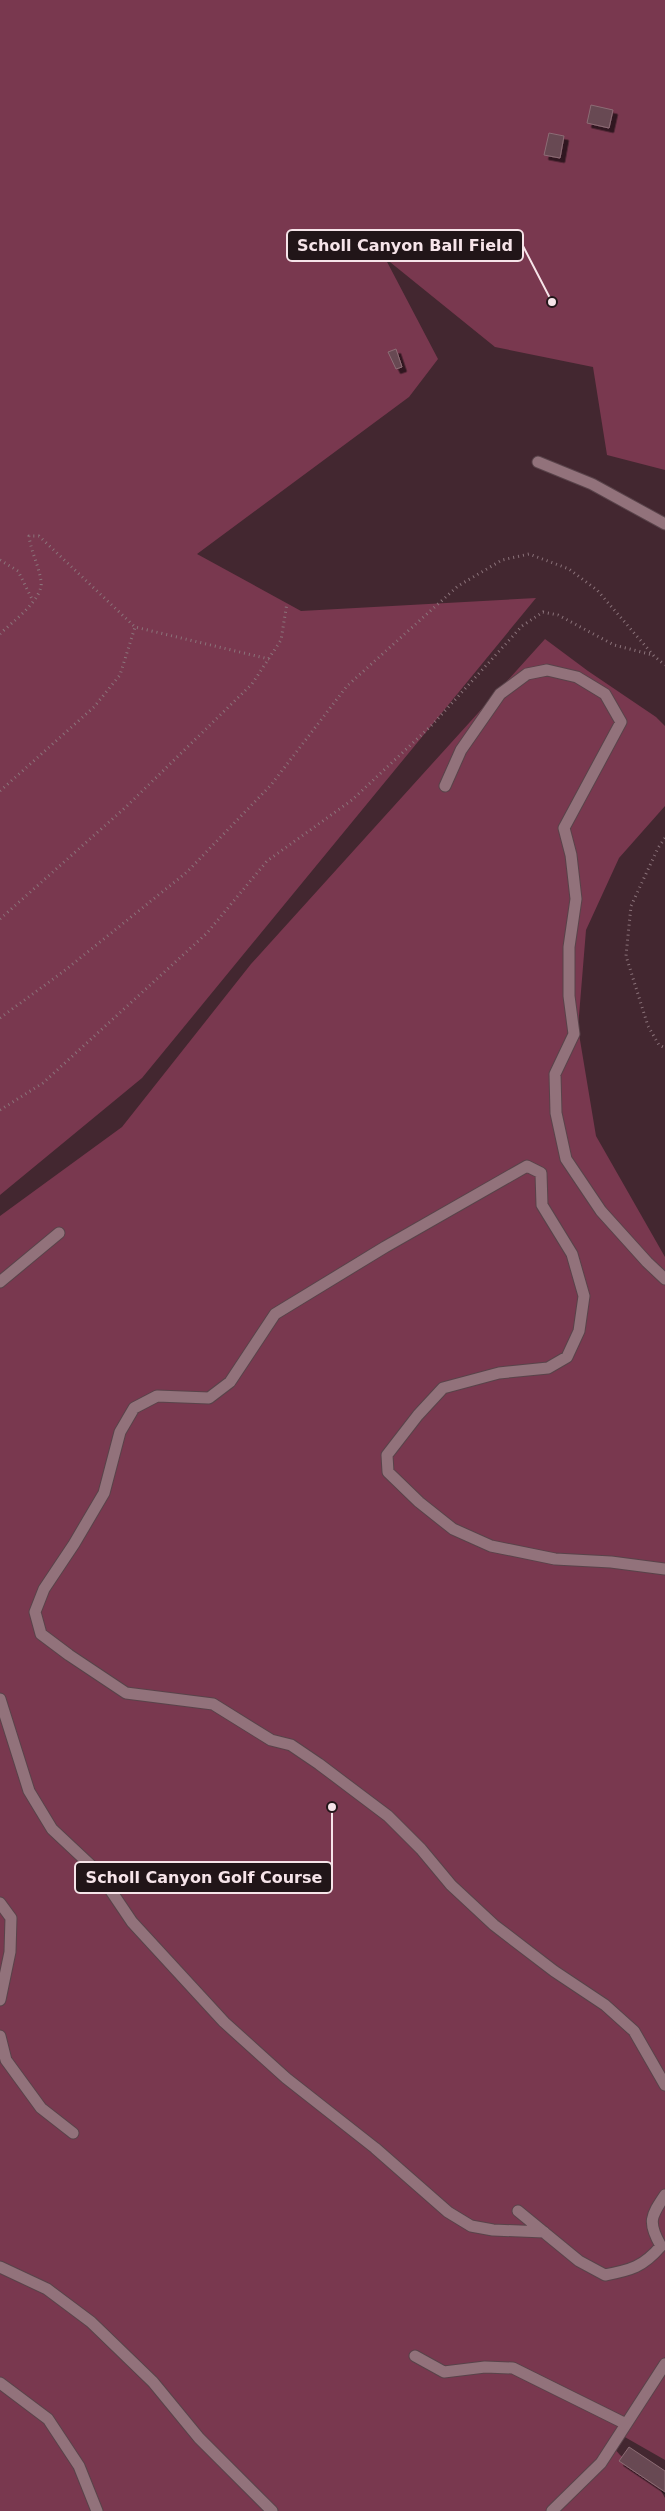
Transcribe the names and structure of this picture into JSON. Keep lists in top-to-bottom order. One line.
{"places":["Scholl Canyon Ball Field","Scholl Canyon Golf Course"]}
